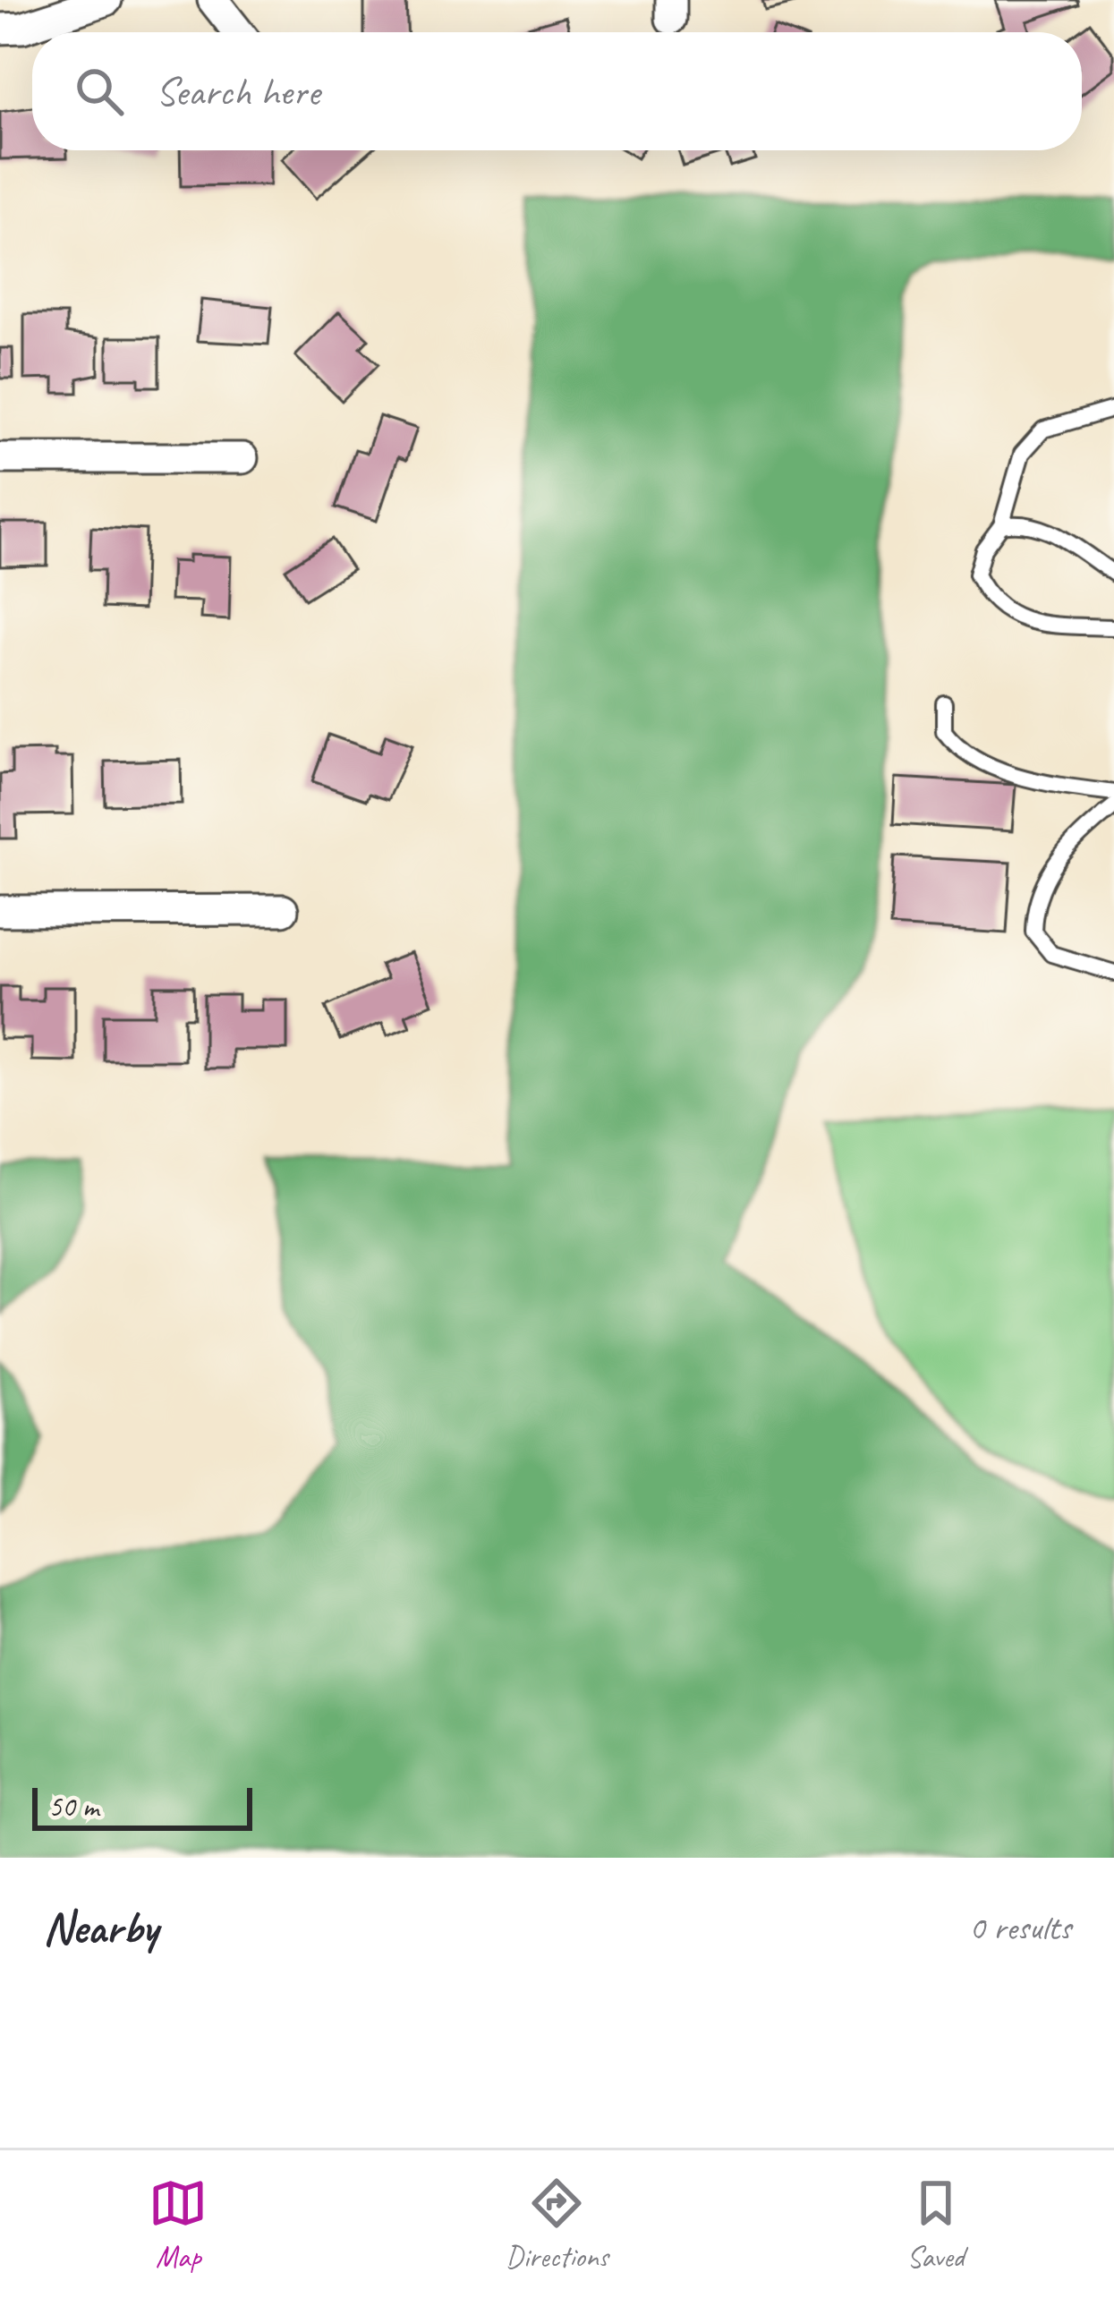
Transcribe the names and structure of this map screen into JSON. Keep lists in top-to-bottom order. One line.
{"scale_bar":"50 m","page":{"search":"Search here","scale":"50 m","heading":["Nearby","0 results"],"nav":["Map","Directions","Saved"]}}
